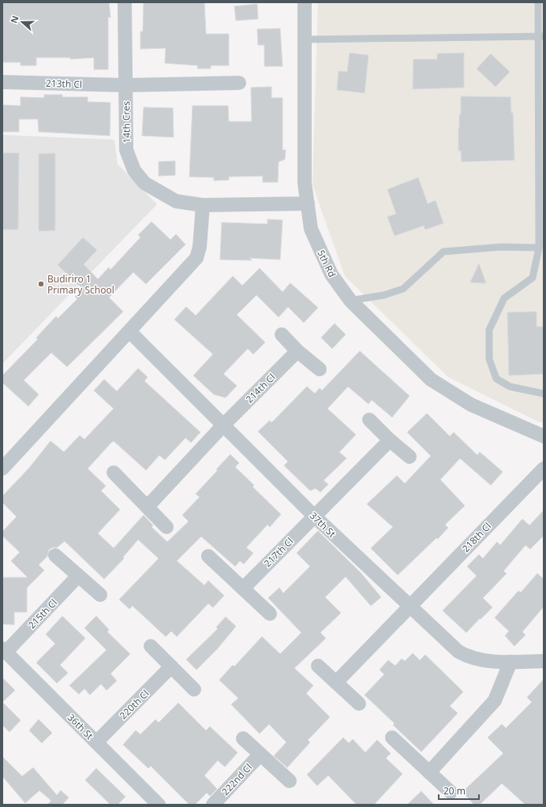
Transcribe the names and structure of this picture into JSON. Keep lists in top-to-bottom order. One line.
{"streets":{"street":["213th Cl","14th Cres","5th Rd","214th Cl","37th St","218th Cl","217th Cl","215th Cl","220th Cl","36th St","222nd Cl"]},"crossings":[["213th Cl","14th Cres"],["14th Cres","5th Rd"],["214th Cl","37th St"],["37th St","218th Cl"],["37th St","217th Cl"],["215th Cl","36th St"],["220th Cl","36th St"]],"places":["Budiriro 1 Primary School"],"scale_bar":"20 m","north":"left"}
